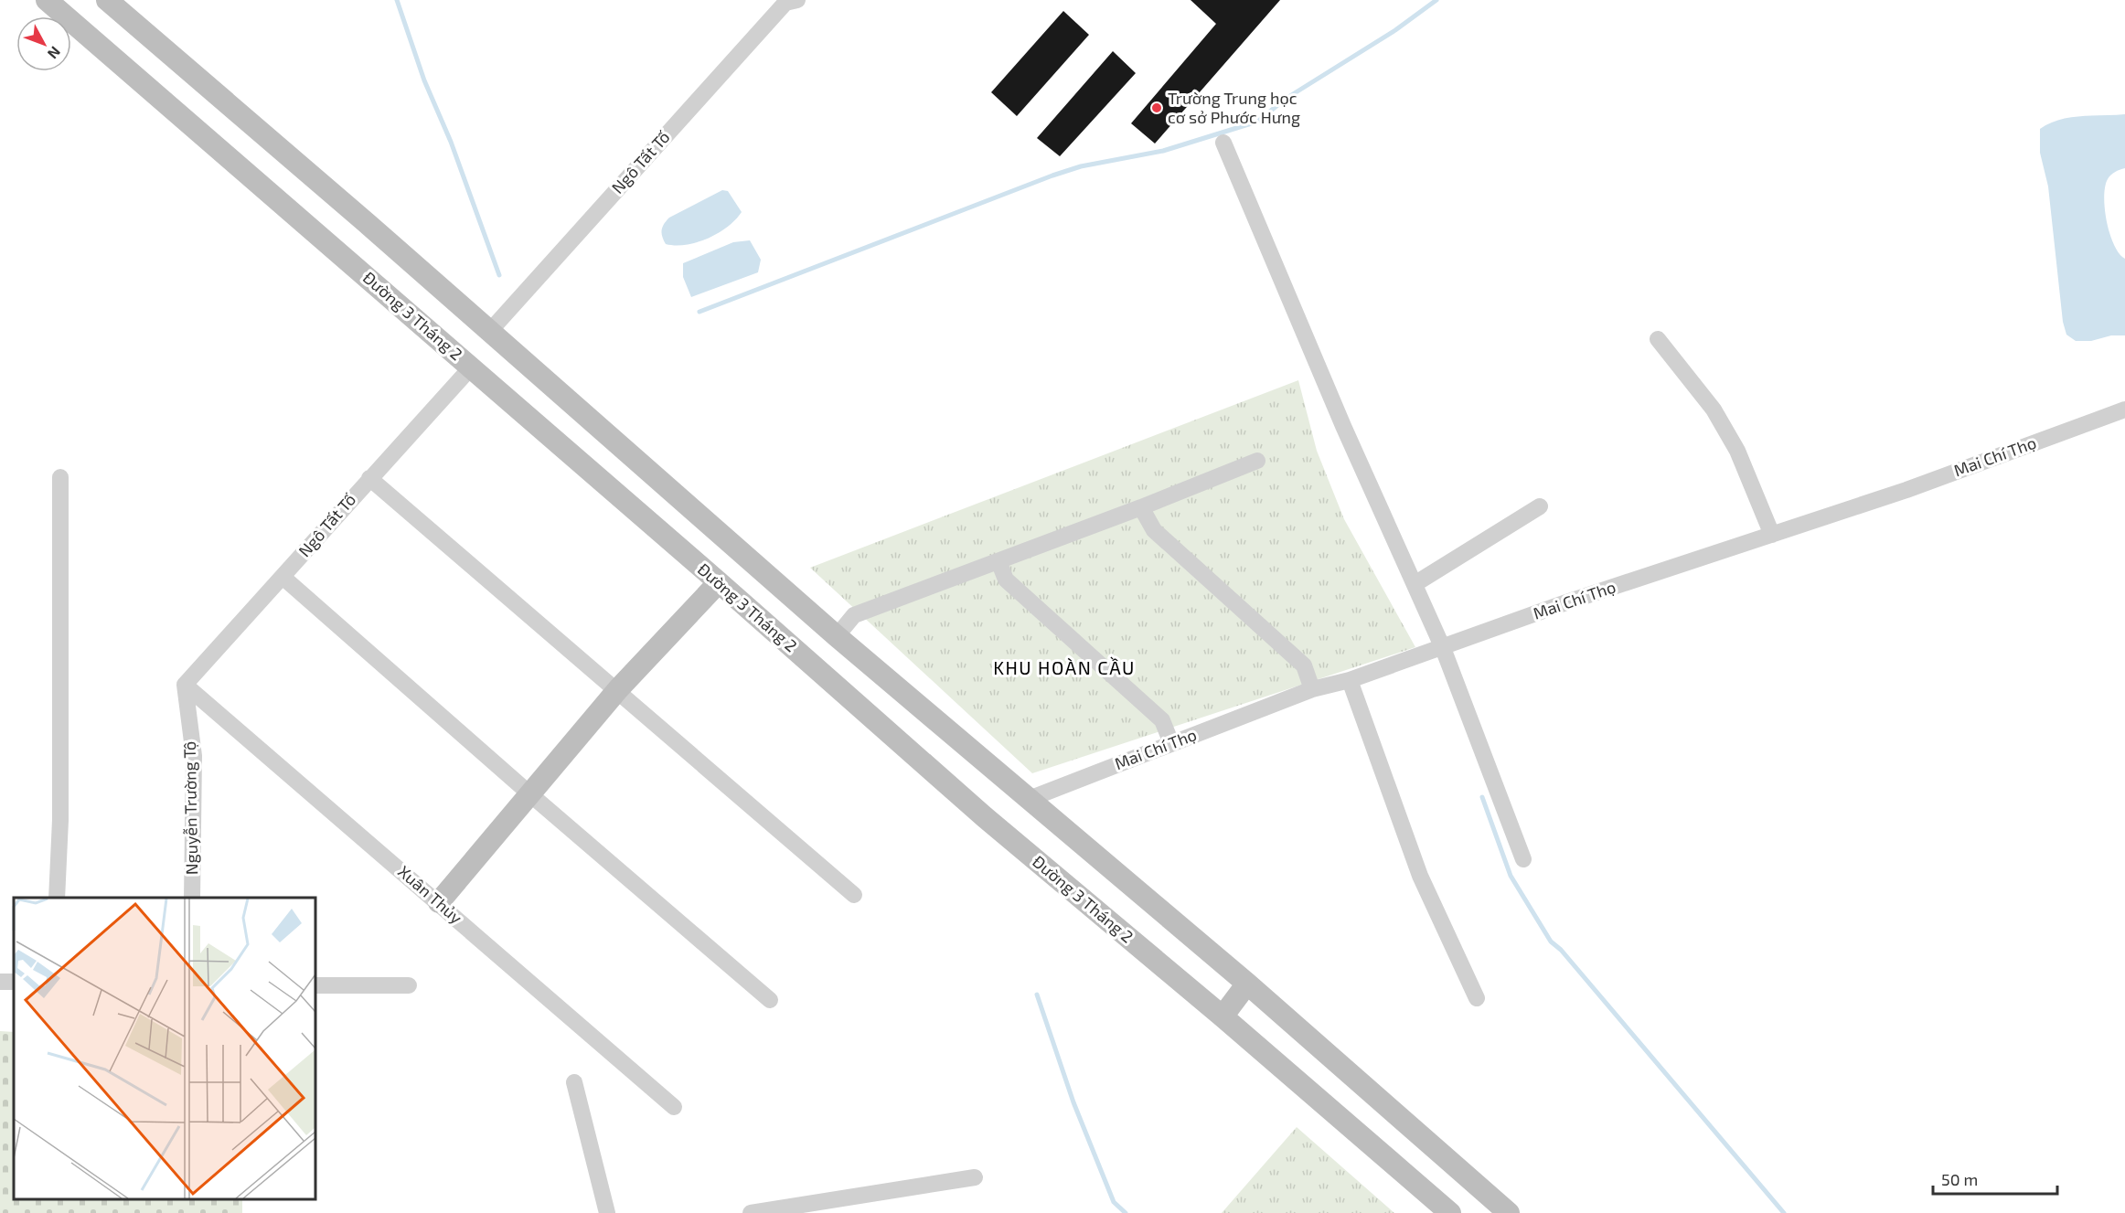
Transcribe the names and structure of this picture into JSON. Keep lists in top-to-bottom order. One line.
{"streets":{"main road":["Đường 3 Tháng 2"],"street":["Ngô Tất Tố","Mai Chí Thọ","Nguyễn Trường Tộ","Xuân Thủy"]},"crossings":[["Ngô Tất Tố","Đường 3 Tháng 2"],["Ngô Tất Tố","Nguyễn Trường Tộ"],["Ngô Tất Tố","Xuân Thủy"],["Nguyễn Trường Tộ","Xuân Thủy"]],"districts":["KHU HOÀN CẦU"],"places":["Trường Trung học cơ sở Phước Hưng"],"scale_bar":"50 m","north":"bottom right"}
